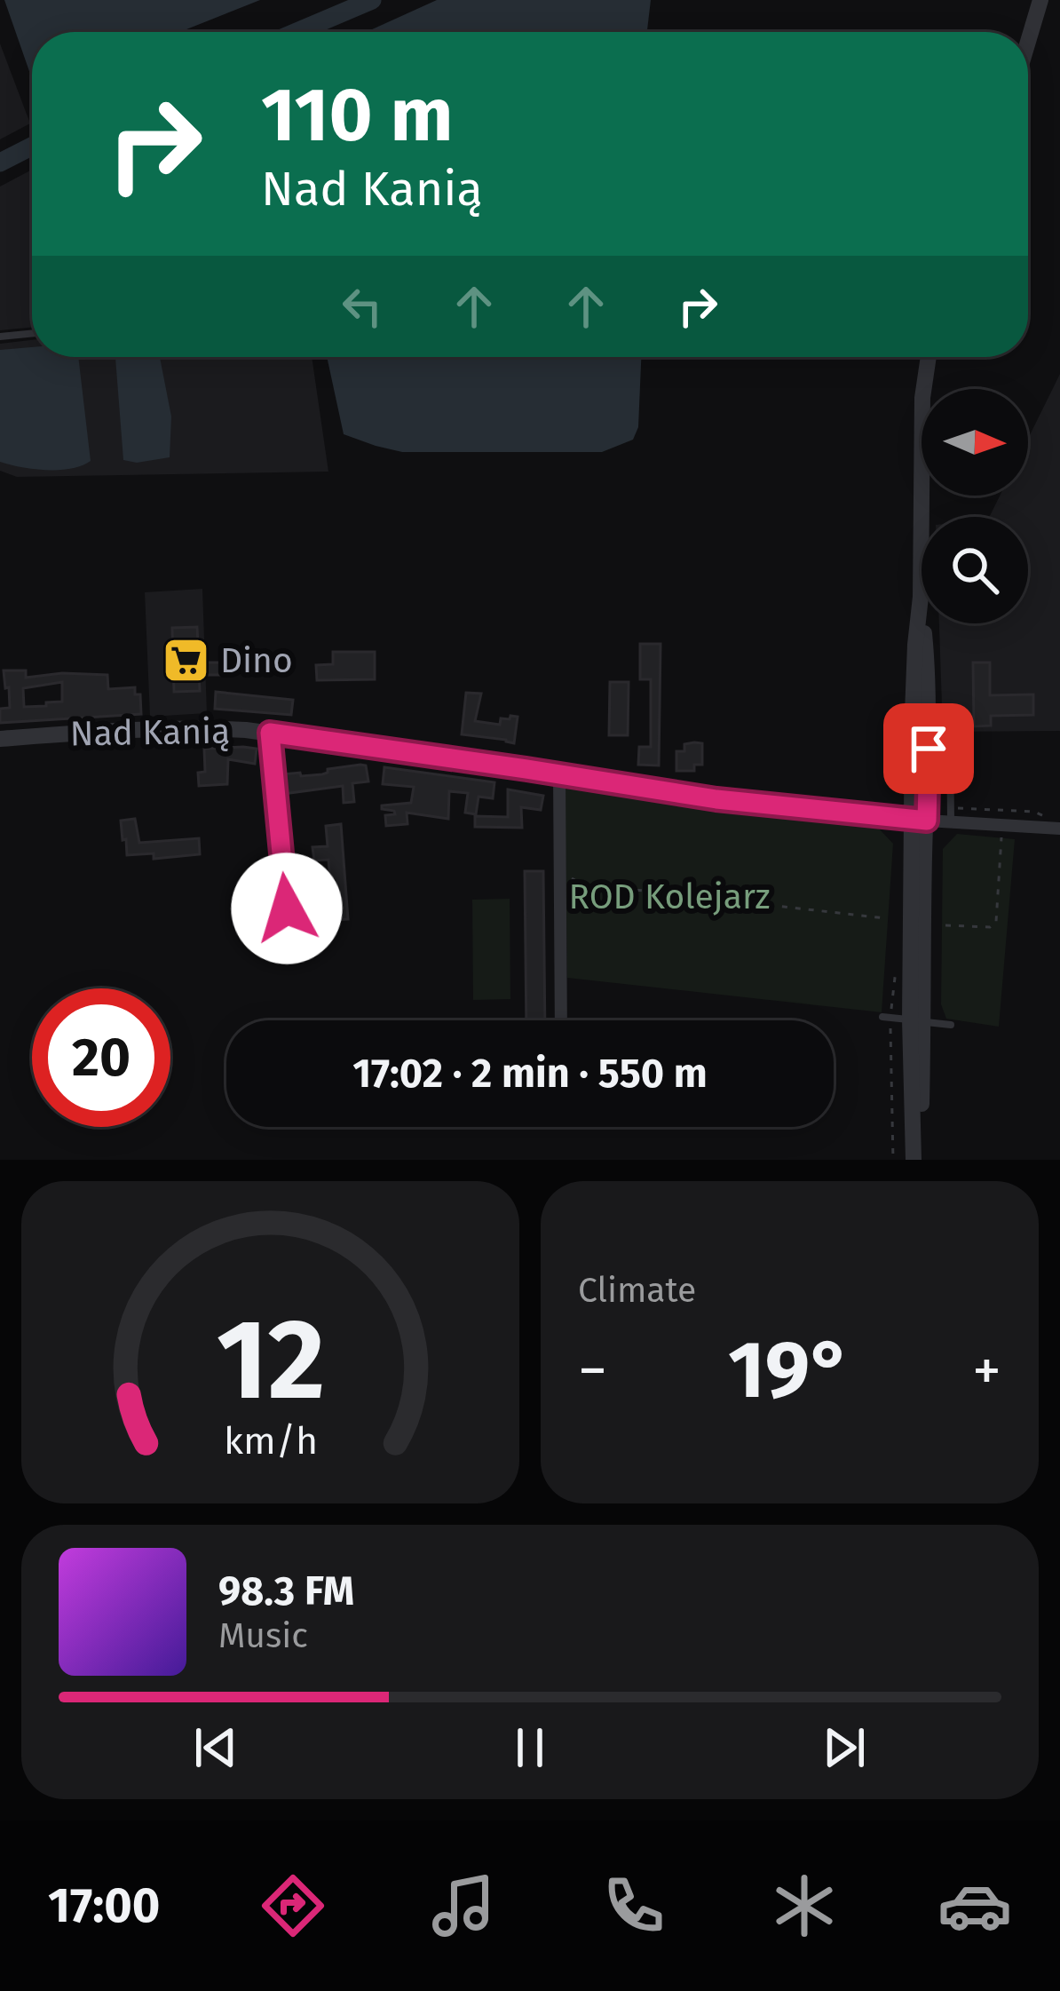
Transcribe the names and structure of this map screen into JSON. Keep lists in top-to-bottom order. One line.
{"streets":{"street":["Nad Kanią"]},"parks":["ROD Kolejarz"],"places":{"supermarket":["Dino"]},"north":"right","page":{"turn":["110 m","Nad Kanią"],"limit":"20","trip":"17:02 · 2 min · 550 m","tile":"Climate","heat":["−","19°","+"],"song":["98.3 FM","Music"],"tabs":"17:00","gauge":["12","km/h"]}}
